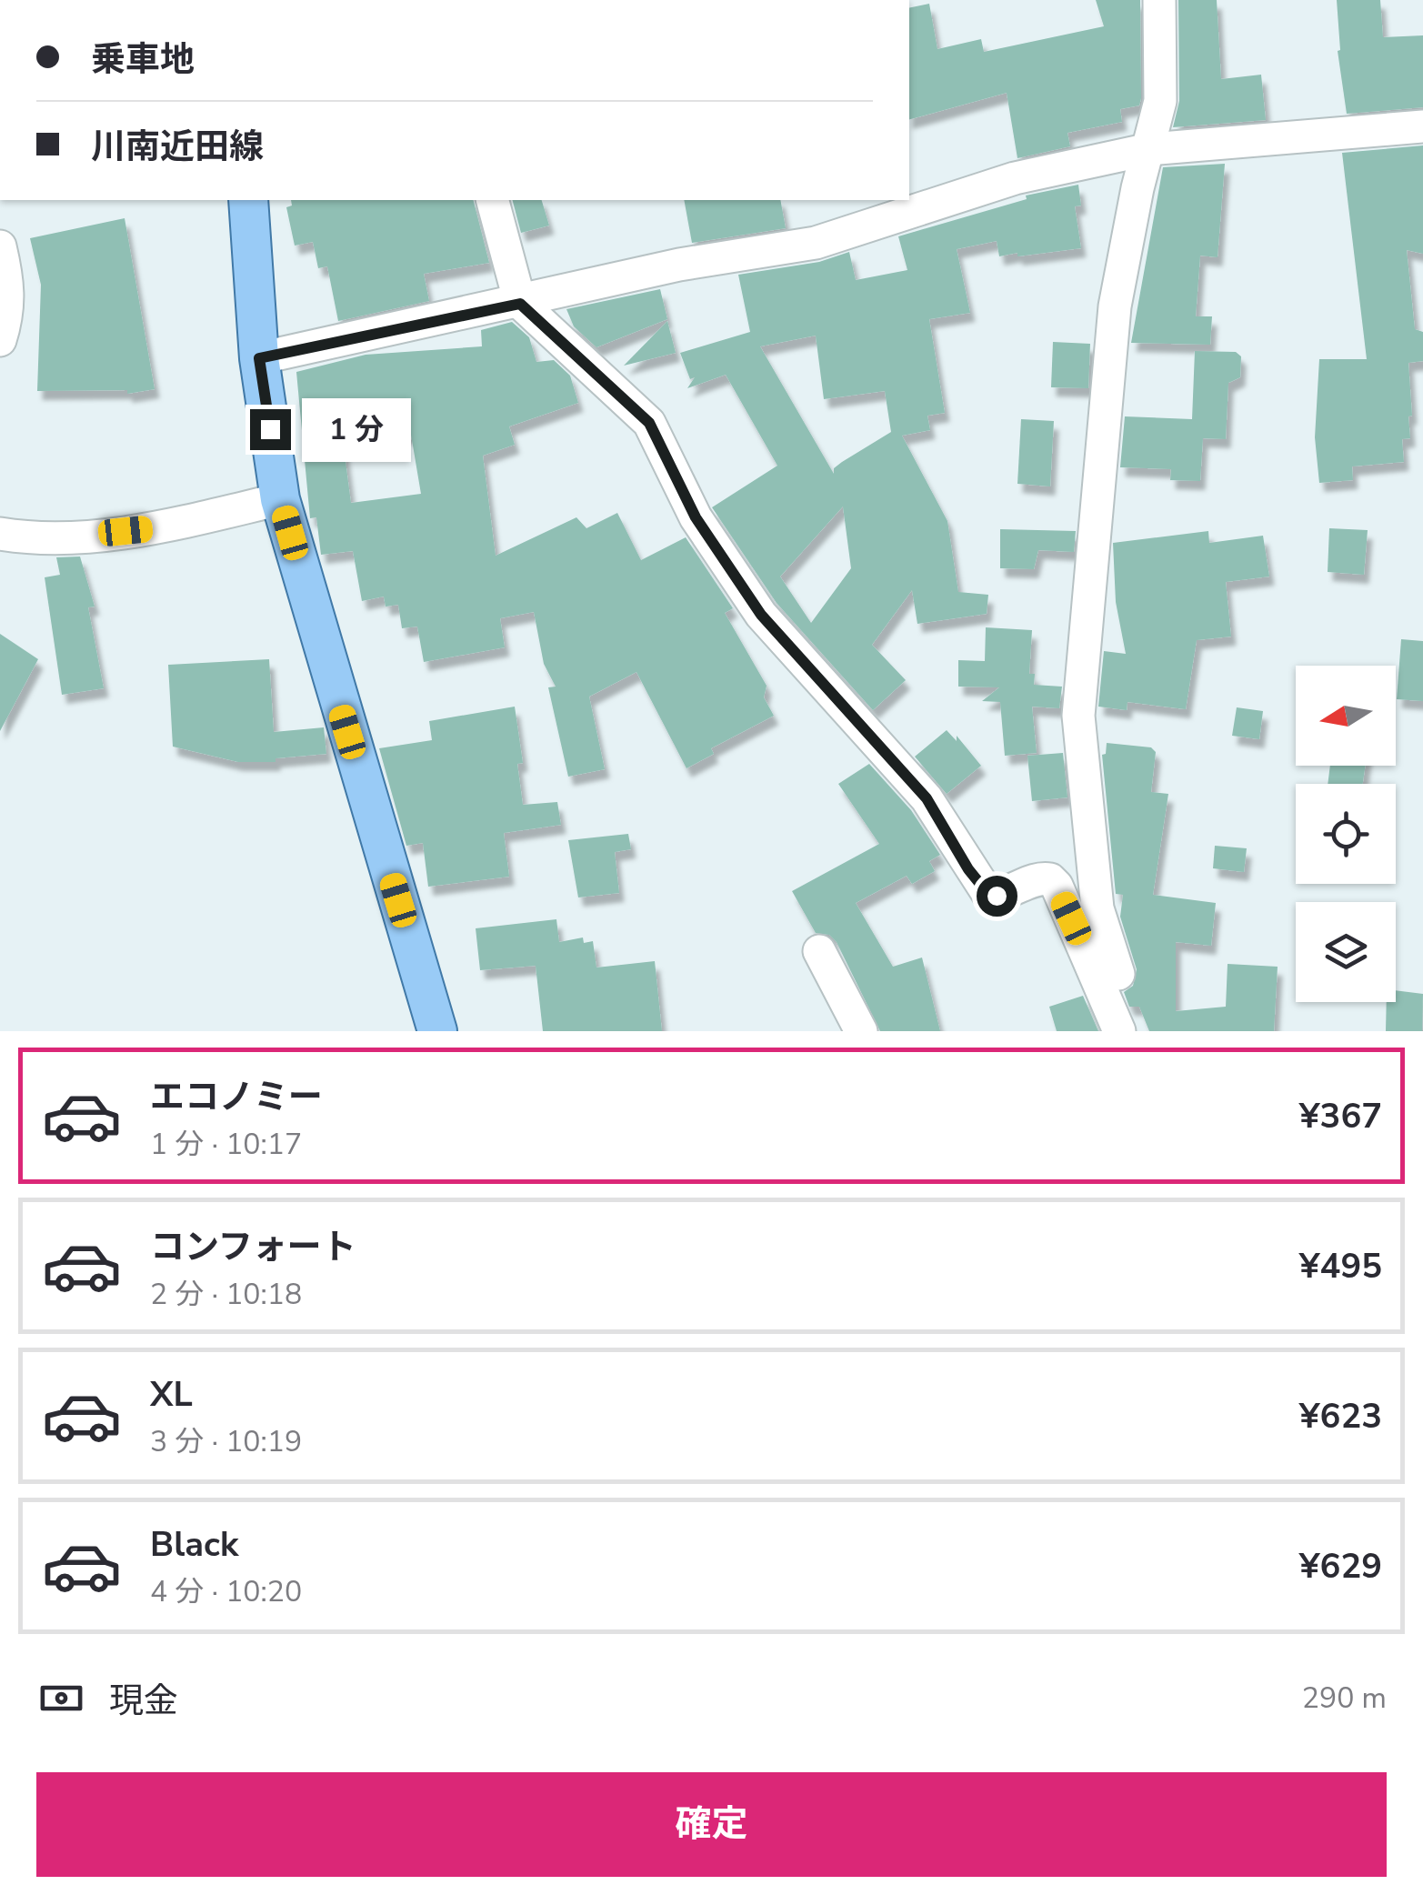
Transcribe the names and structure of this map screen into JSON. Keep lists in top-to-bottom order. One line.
{"north":"left","page":{"banner":["乗車地","川南近田線"],"bubble":"1 分","list":[{"name":"エコノミー","note":"1 分 · 10:17","value":"¥367"},{"name":"コンフォート","note":"2 分 · 10:18","value":"¥495"},{"name":"XL","note":"3 分 · 10:19","value":"¥623"},{"name":"Black","note":"4 分 · 10:20","value":"¥629"}],"pay":["現金","290 m"],"buttons":"確定"}}
